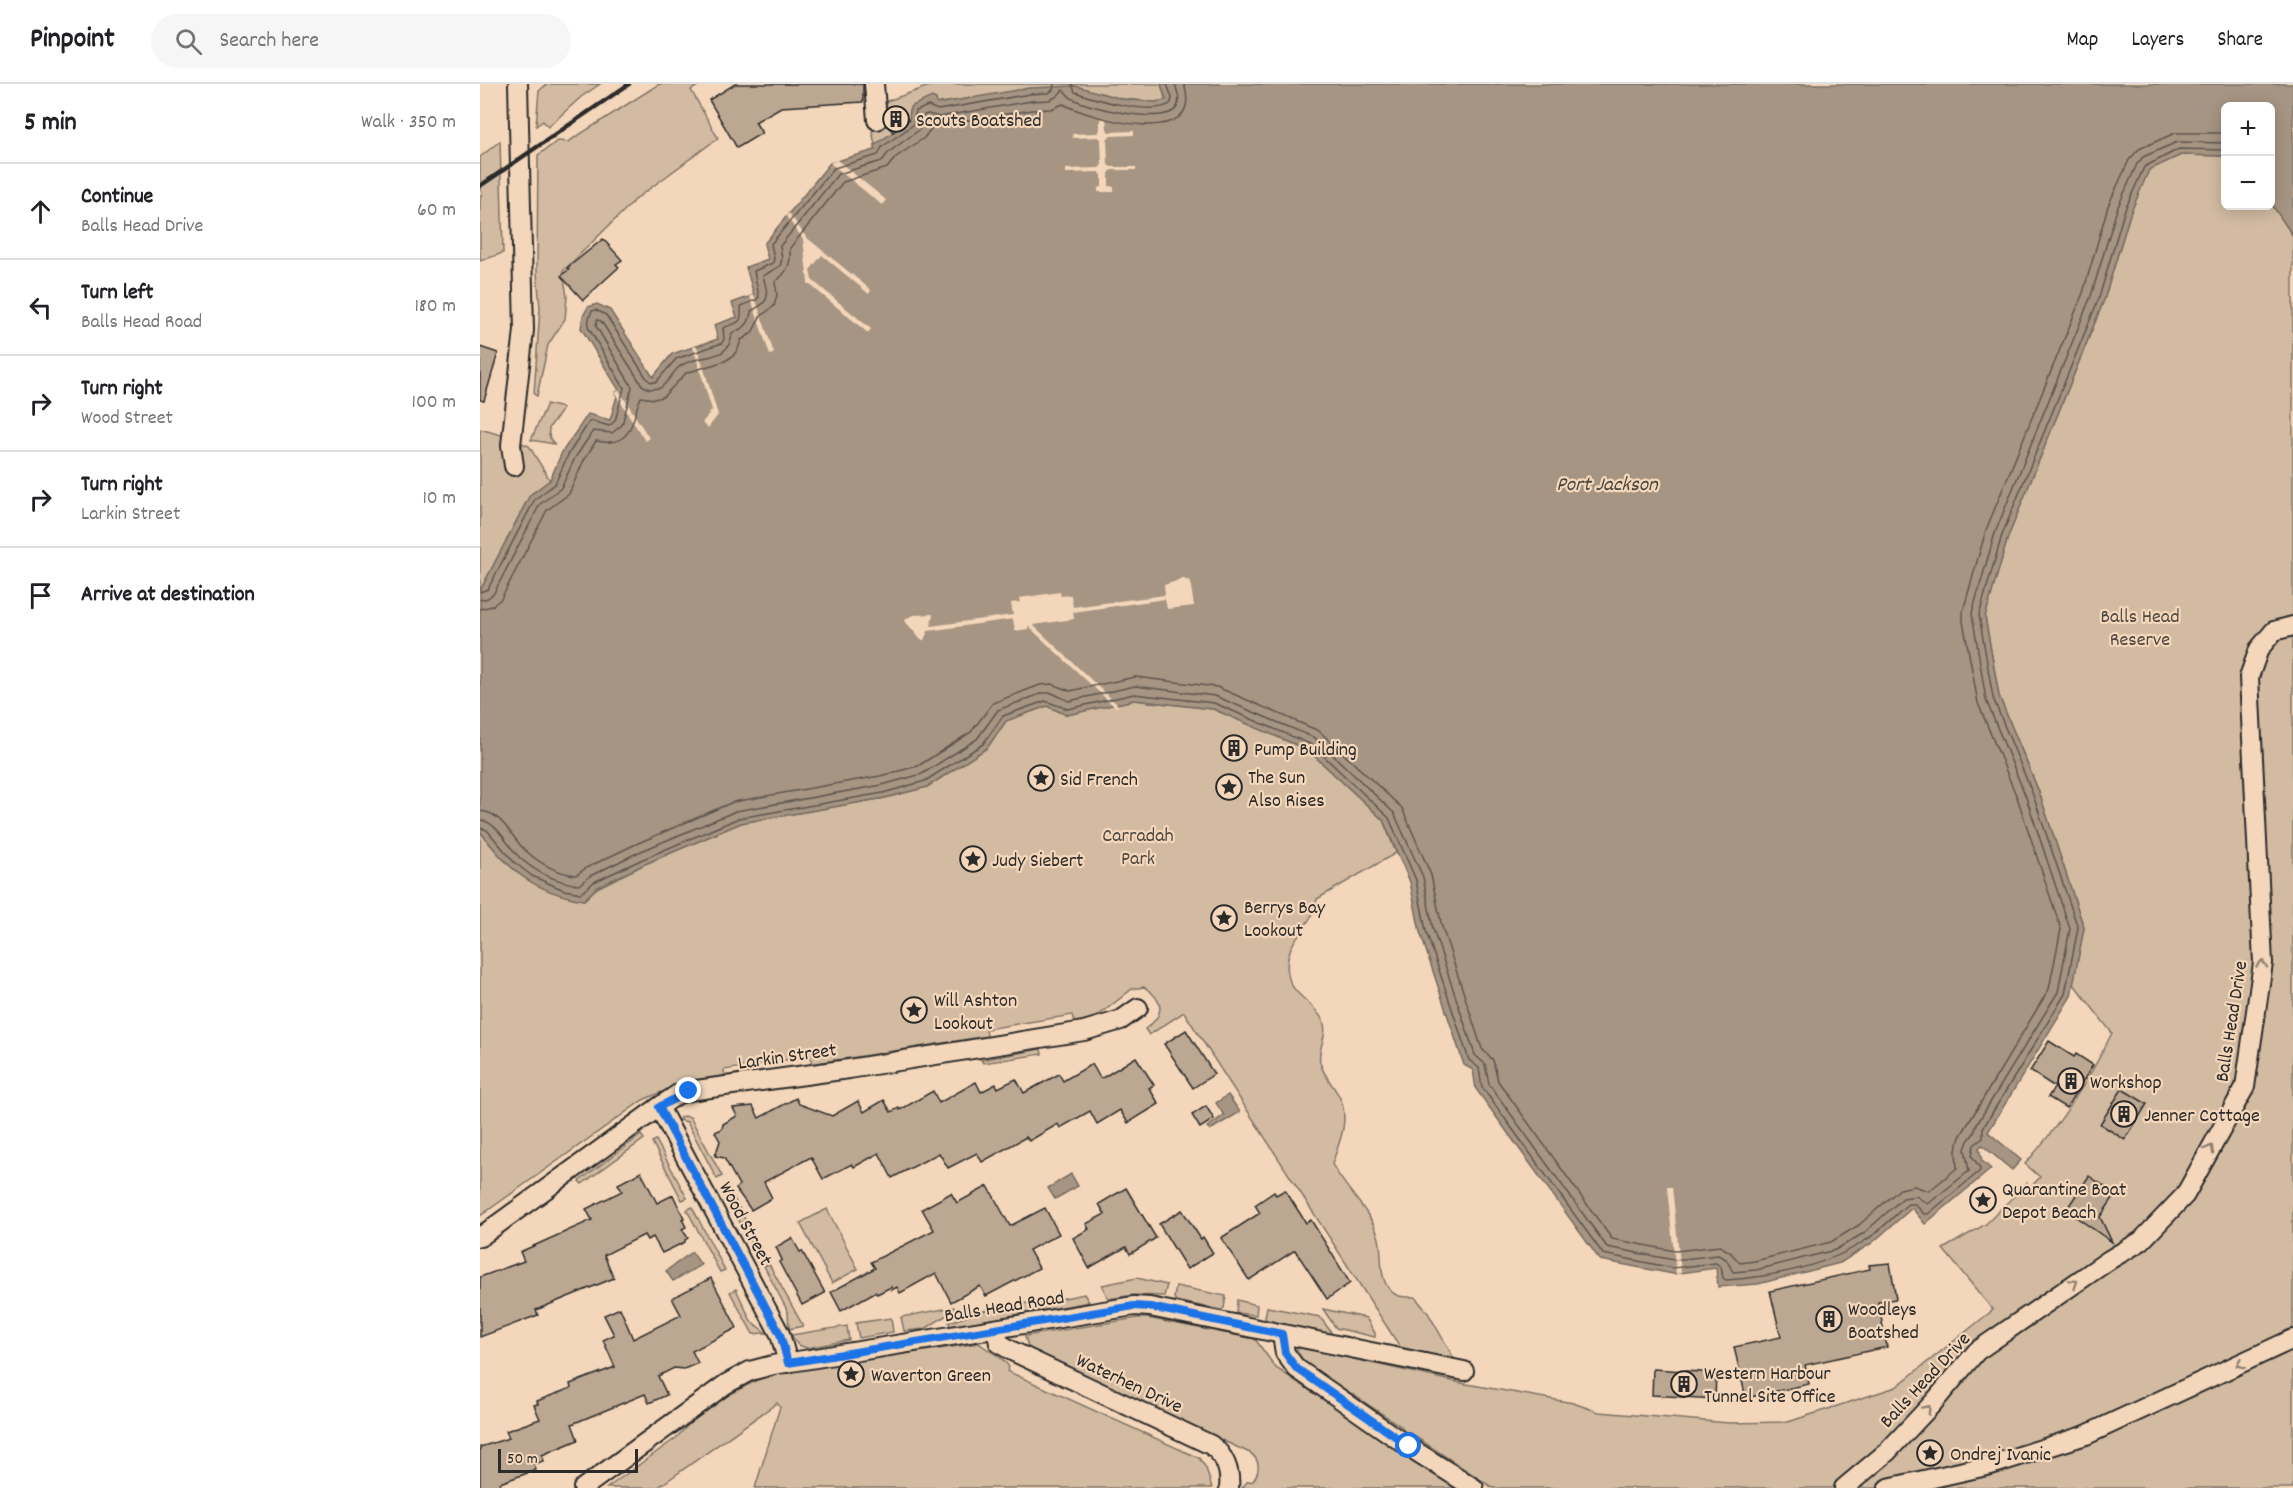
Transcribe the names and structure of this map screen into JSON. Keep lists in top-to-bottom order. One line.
{"streets":{"street":["Balls Head Drive","Larkin Street","Wood Street","Balls Head Road","Waterhen Drive"]},"crossings":[["Larkin Street","Wood Street"],["Wood Street","Balls Head Road"],["Balls Head Road","Waterhen Drive"]],"one_way":["Balls Head Drive"],"water":["Port Jackson"],"parks":["Balls Head Reserve","Carradah Park"],"places":{"building":["Scouts Boatshed","Pump Building","Workshop","Jenner Cottage","Woodleys Boatshed","Western Harbour Tunnel Site Office"],"place":["Sid French","The Sun Also Rises","Judy Siebert","Berrys Bay Lookout","Will Ashton Lookout","Quarantine Boat Depot Beach","Waverton Green","Ondrej Ivanic"]},"scale_bar":"50 m","page":{"header":"Pinpoint","search":"Search here","nav":["Map","Layers","Share"],"heading":["5 min","Walk · 350 m"],"map_buttons":["+","−"],"list":[["Continue","Balls Head Drive","60 m"],["Turn left","Balls Head Road","180 m"],["Turn right","Wood Street","100 m"],["Turn right","Larkin Street","10 m"],"Arrive at destination"],"scale":"50 m"}}
